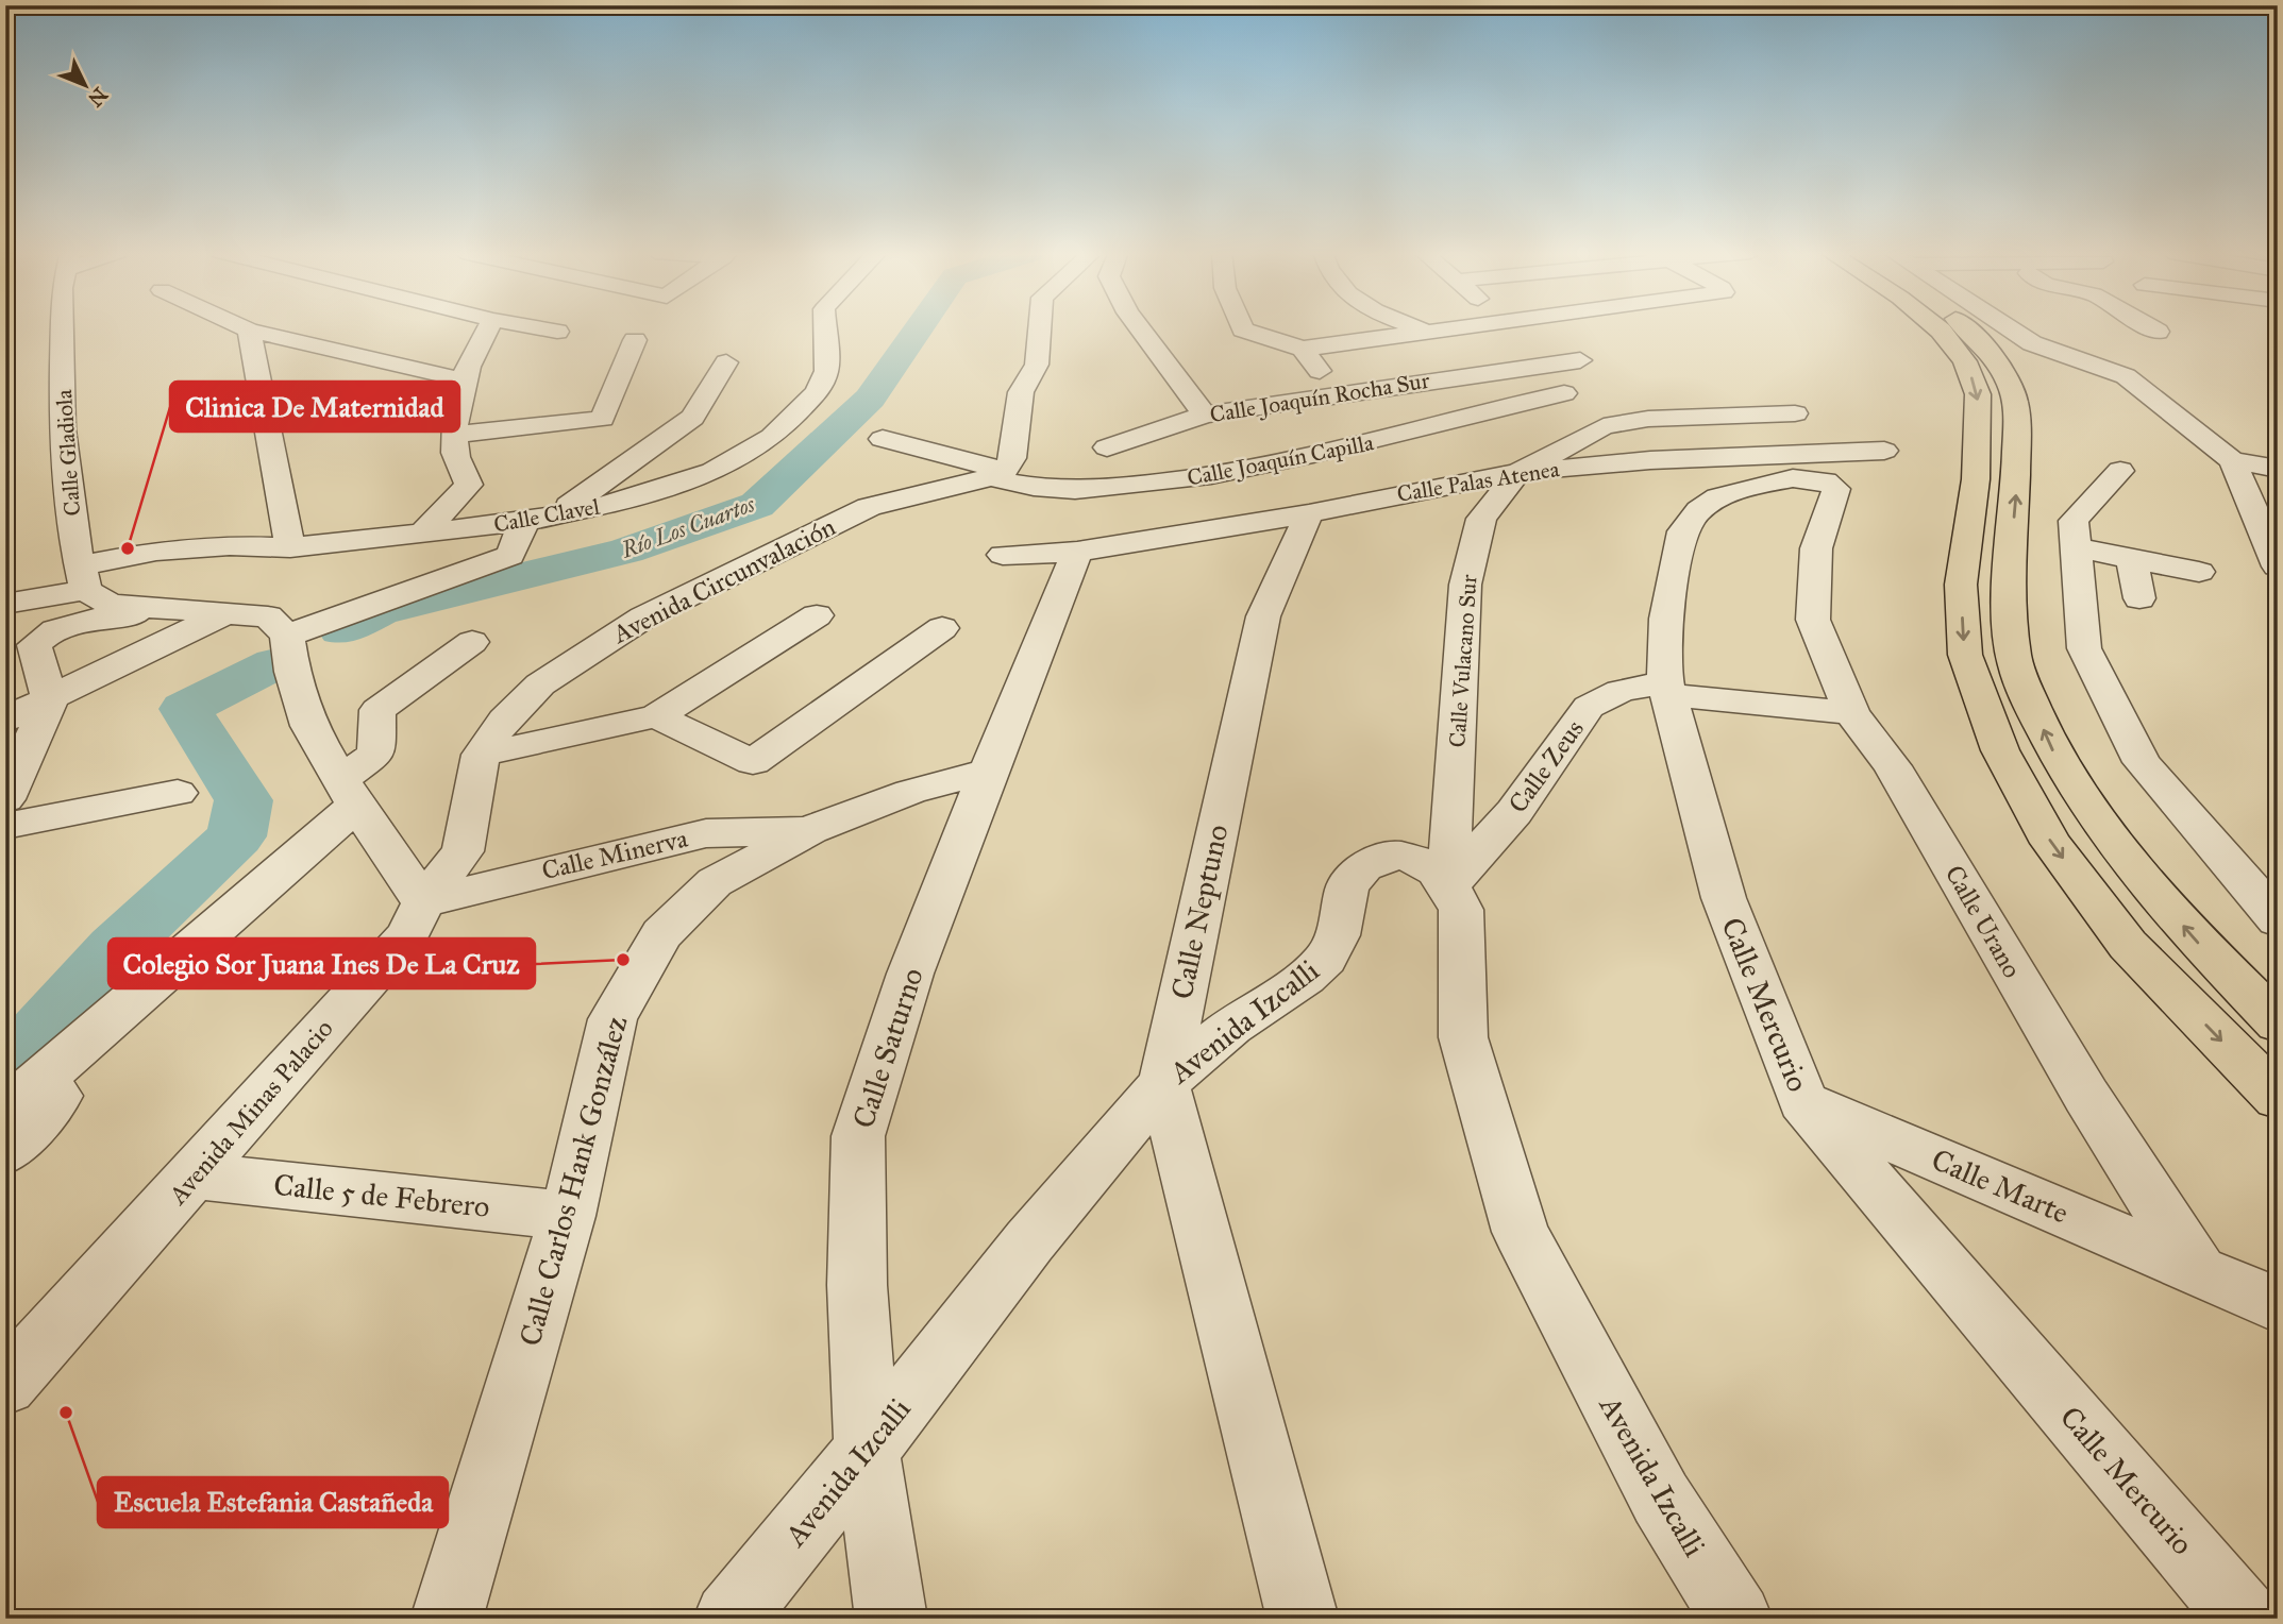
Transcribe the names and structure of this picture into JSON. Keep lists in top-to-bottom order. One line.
{"streets":{"street":["Calle Joaquín Rocha Sur","Calle Gladiola","Calle Joaquín Capilla","Calle Palas Atenea","Calle Clavel","Avenida Circunvalación","Calle Vulacano Sur","Calle Zeus","Calle Minerva","Calle Neptuno","Calle Urano","Calle Mercurio","Avenida Izcalli","Calle Saturno","Avenida Minas Palacio","Calle Carlos Hank González","Calle Marte","Calle 5 de Febrero"]},"crossings":[["Calle Gladiola","Calle Clavel"],["Calle Joaquín Capilla","Avenida Circunvalación"],["Calle Palas Atenea","Calle Vulacano Sur"],["Calle Palas Atenea","Calle Neptuno"],["Calle Palas Atenea","Calle Saturno"],["Avenida Circunvalación","Calle Minerva"],["Avenida Circunvalación","Avenida Minas Palacio"],["Calle Vulacano Sur","Calle Zeus"],["Calle Vulacano Sur","Avenida Izcalli"],["Calle Zeus","Calle Urano"],["Calle Zeus","Calle Mercurio"],["Calle Zeus","Avenida Izcalli"],["Calle Minerva","Avenida Minas Palacio"],["Calle Minerva","Calle Carlos Hank González"],["Calle Neptuno","Avenida Izcalli"],["Calle Urano","Calle Mercurio"],["Calle Urano","Calle Marte"],["Calle Mercurio","Calle Marte"],["Avenida Izcalli","Calle Saturno"],["Calle Saturno","Calle Carlos Hank González"],["Avenida Minas Palacio","Calle 5 de Febrero"],["Calle Carlos Hank González","Calle 5 de Febrero"]],"water":["Río Los Cuartos"],"places":["Clinica De Maternidad","Colegio Sor Juana Ines De La Cruz","Escuela Estefania Castañeda"],"north":"bottom right"}
